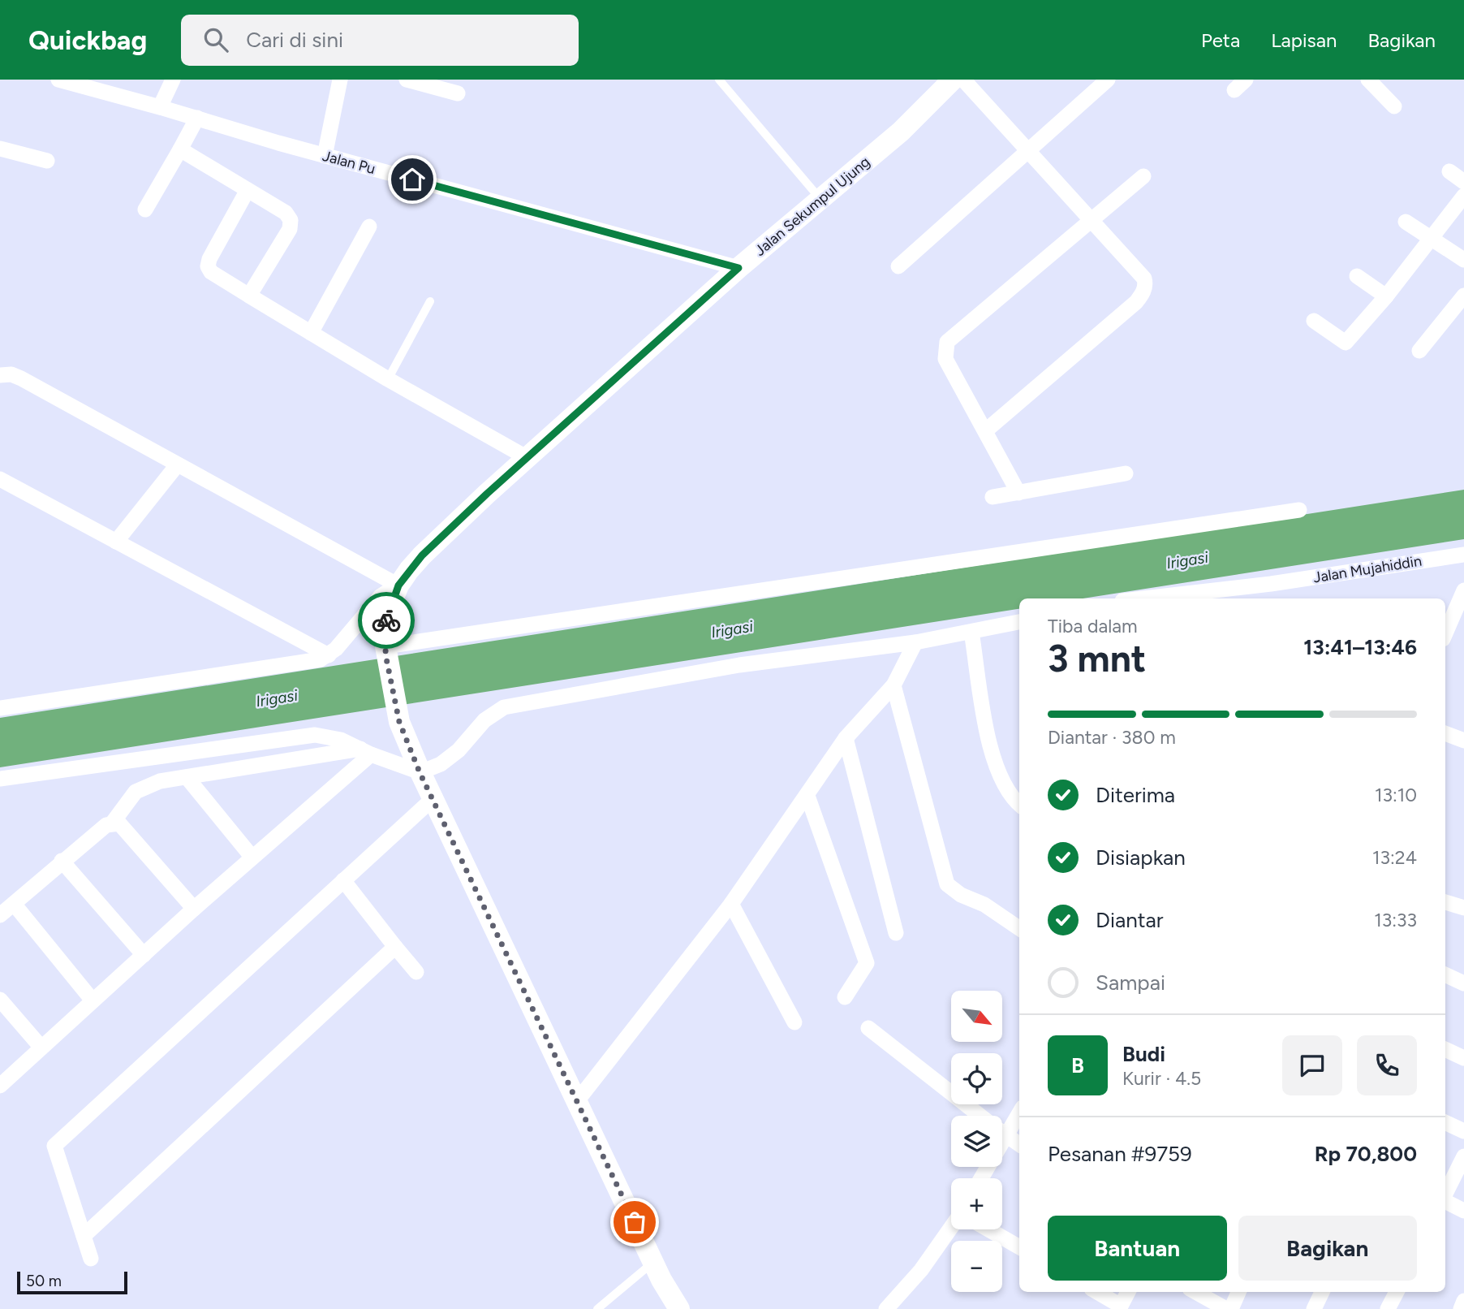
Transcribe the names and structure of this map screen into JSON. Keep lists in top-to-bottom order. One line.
{"streets":{"main road":["Jalan Sekumpul Ujung"],"street":["Jalan Pu","Jalan Mujahiddin"]},"crossings":[["Jalan Pu","Jalan Sekumpul Ujung"]],"water":["Irigasi"],"scale_bar":"50 m","north":"bottom right","page":{"header":"Quickbag","search":"Cari di sini","nav":["Peta","Lapisan","Bagikan"],"heading":["3 mnt","Tiba dalam","13:41–13:46"],"panel":["Budi","Kurir · 4.5","Pesanan #9759","Rp 70,800"],"bar":"Diantar · 380 m","list":[["Diterima","13:10"],["Disiapkan","13:24"],["Diantar","13:33"],"Sampai"],"map_buttons":["+","−"],"round":"B","buttons":["Bantuan","Bagikan"],"scale":"50 m"}}
